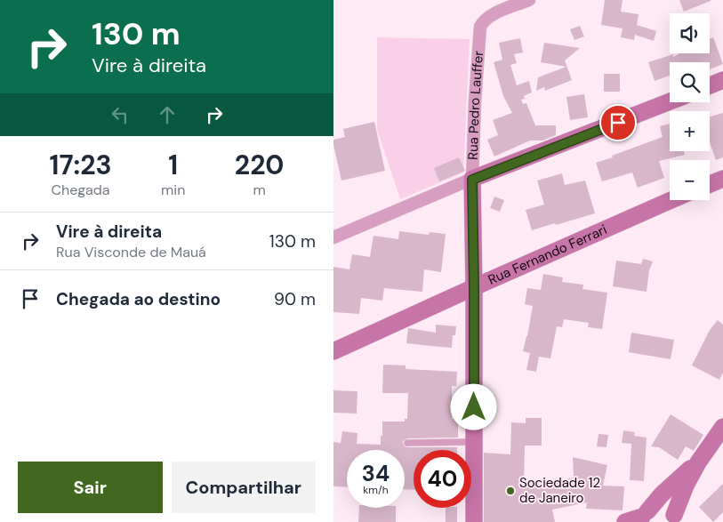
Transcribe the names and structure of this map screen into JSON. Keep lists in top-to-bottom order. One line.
{"streets":{"main road":["Rua Pedro Lauffer","Rua Fernando Ferrari"]},"crossings":[["Rua Pedro Lauffer","Rua Fernando Ferrari"]],"places":["Sociedade 12 de Janeiro"],"page":{"turn":["130 m","Vire à direita"],"map_buttons":["+","−"],"eta":["17:23","Chegada","1","min","220","m"],"list":[{"name":"Vire à direita","note":"Rua Visconde de Mauá","value":"130 m"},{"name":"Chegada ao destino","value":"90 m"}],"speed":"34 km/h","limit":"40","buttons":["Sair","Compartilhar"]}}
